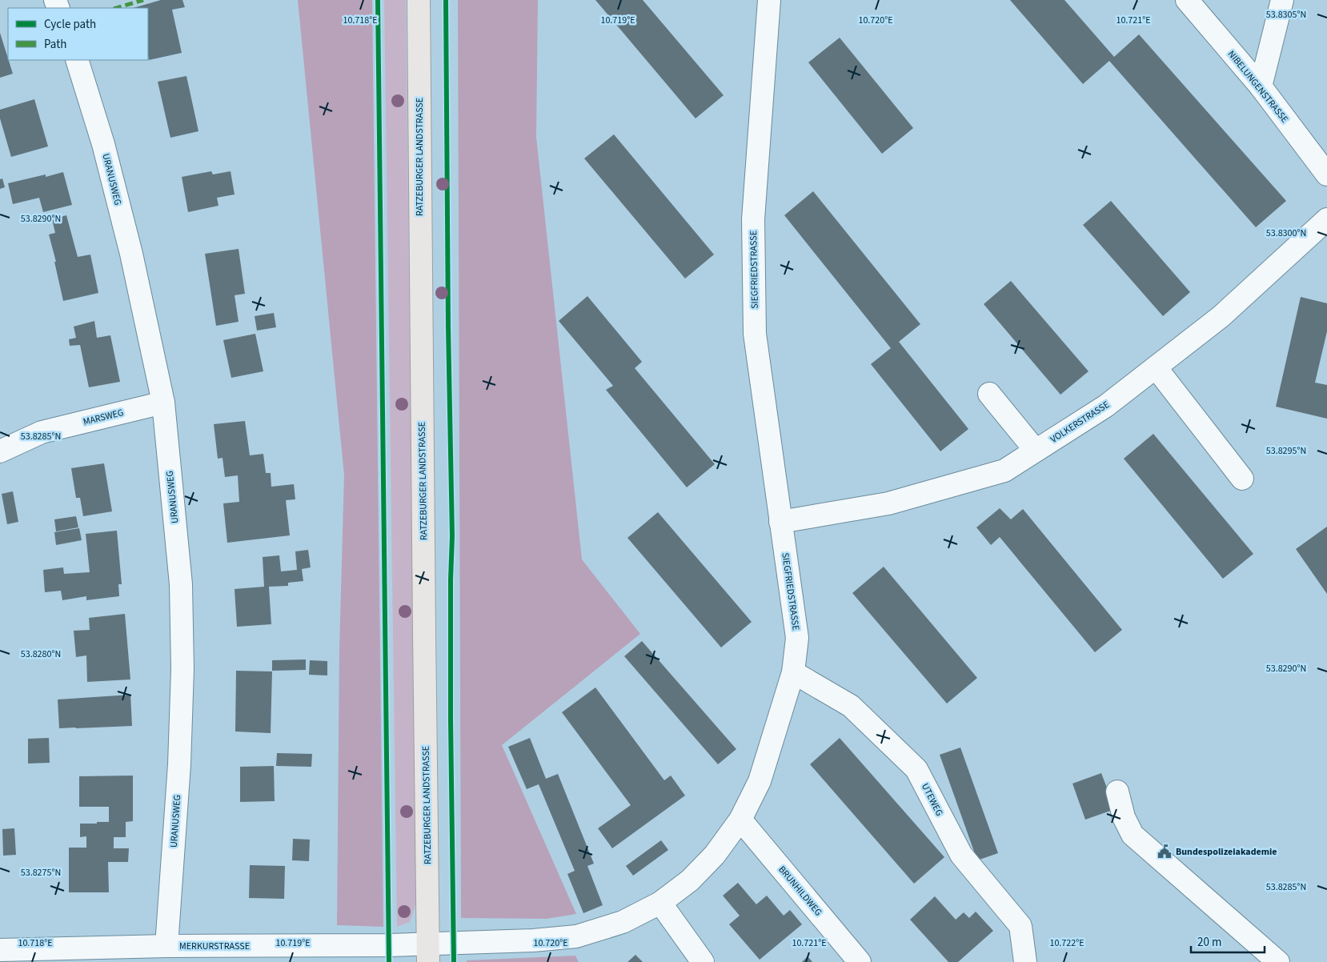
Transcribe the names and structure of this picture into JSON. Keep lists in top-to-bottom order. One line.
{"streets":{"main road":["RATZEBURGER LANDSTRASSE"],"street":["NIBELUNGENSTRASSE","URANUSWEG","SIEGFRIEDSTRASSE","MARSWEG","VOLKERSTRASSE","UTEWEG","BRUNHILDWEG","MERKURSTRASSE"]},"crossings":[["RATZEBURGER LANDSTRASSE","SIEGFRIEDSTRASSE"],["RATZEBURGER LANDSTRASSE","MERKURSTRASSE"],["URANUSWEG","MARSWEG"],["URANUSWEG","MERKURSTRASSE"],["SIEGFRIEDSTRASSE","VOLKERSTRASSE"],["SIEGFRIEDSTRASSE","UTEWEG"],["SIEGFRIEDSTRASSE","BRUNHILDWEG"],["SIEGFRIEDSTRASSE","MERKURSTRASSE"]],"places":{"public building":["Bundespolizeiakademie"]},"legend":["Cycle path","Path"],"scale_bar":"20 m","coordinates":["53.8305°N","10.721°E","10.718°E","10.719°E","10.720°E","53.8290°N","53.8300°N","53.8285°N","53.8295°N","53.8280°N","53.8275°N","10.722°E"]}
